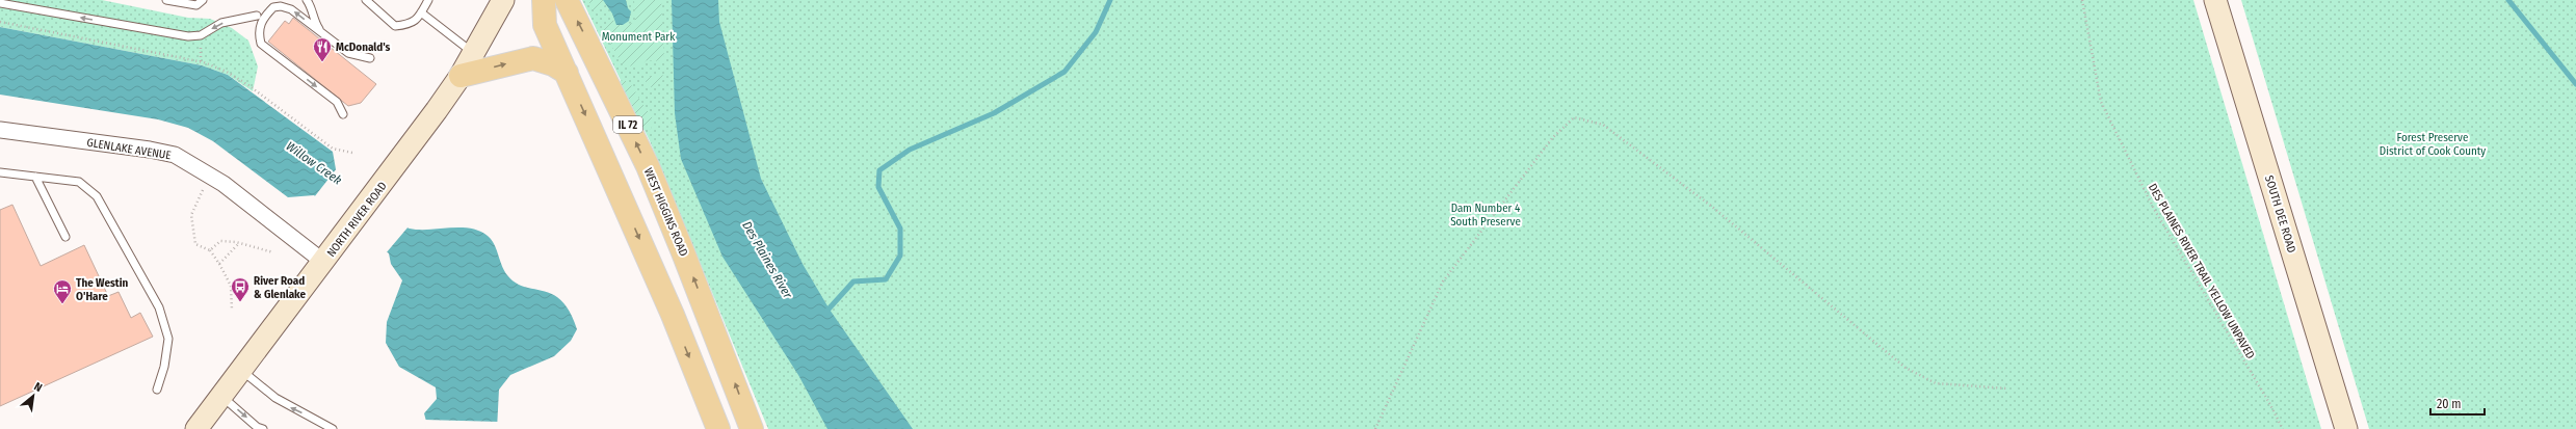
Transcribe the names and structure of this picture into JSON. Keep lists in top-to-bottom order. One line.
{"streets":{"main road":["IL 72","WEST HIGGINS ROAD","SOUTH DEE ROAD","NORTH RIVER ROAD"],"street":["GLENLAKE AVENUE"],"path":["DES PLAINES RIVER TRAIL YELLOW UNPAVED"]},"crossings":[["GLENLAKE AVENUE","NORTH RIVER ROAD"]],"water":["Willow Creek","Des Plaines River"],"parks":["Monument Park","Forest Preserve District of Cook County","Dam Number 4 South Preserve"],"places":{"restaurant":["McDonald's"],"bus stop":["River Road & Glenlake"],"hotel":["The Westin O'Hare"]},"scale_bar":"20 m","north":"top right"}
